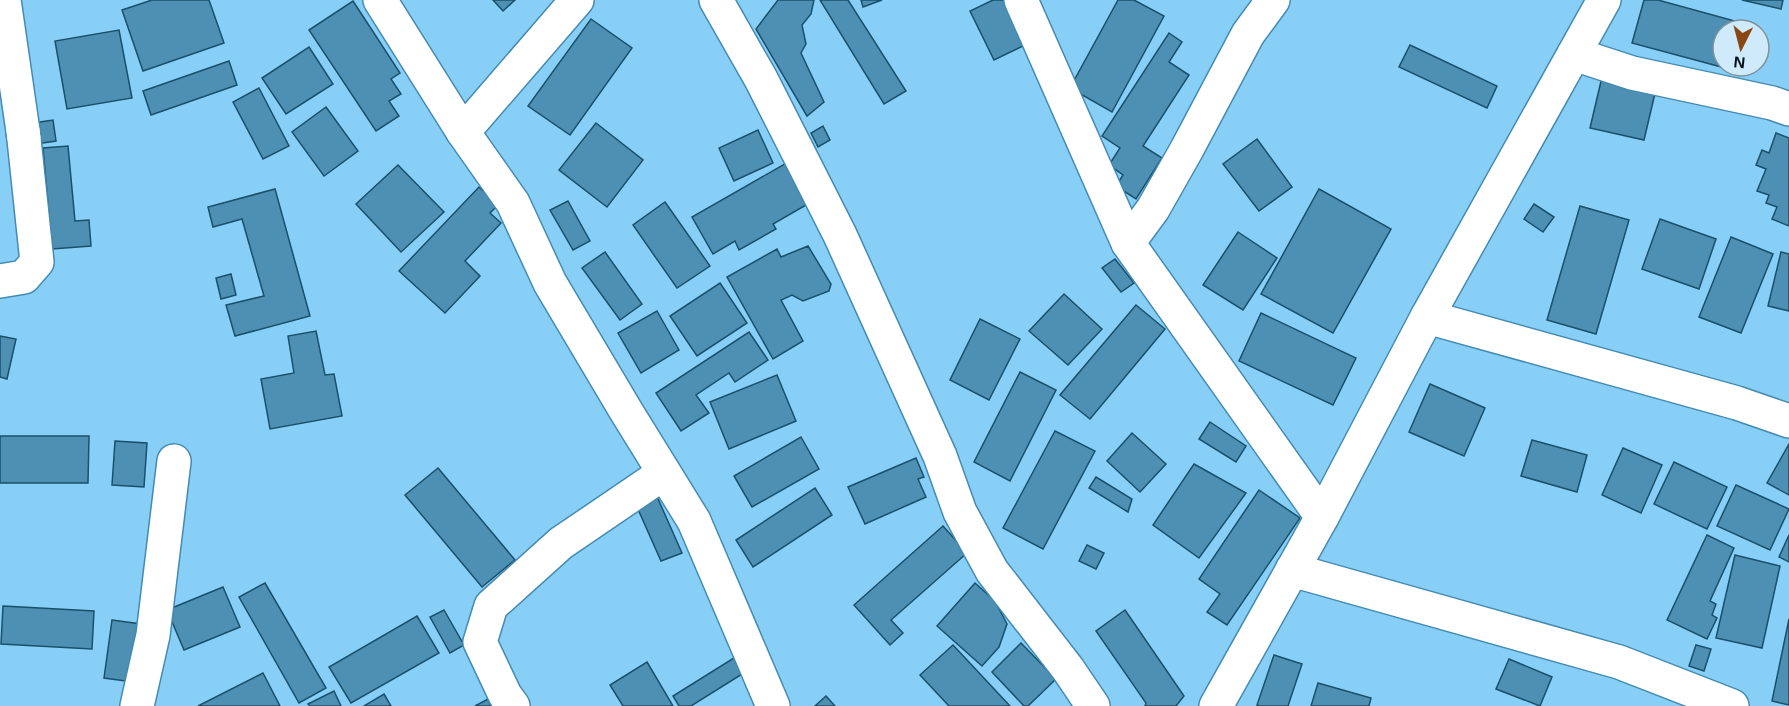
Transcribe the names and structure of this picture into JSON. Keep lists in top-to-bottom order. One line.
{"north":"bottom"}
